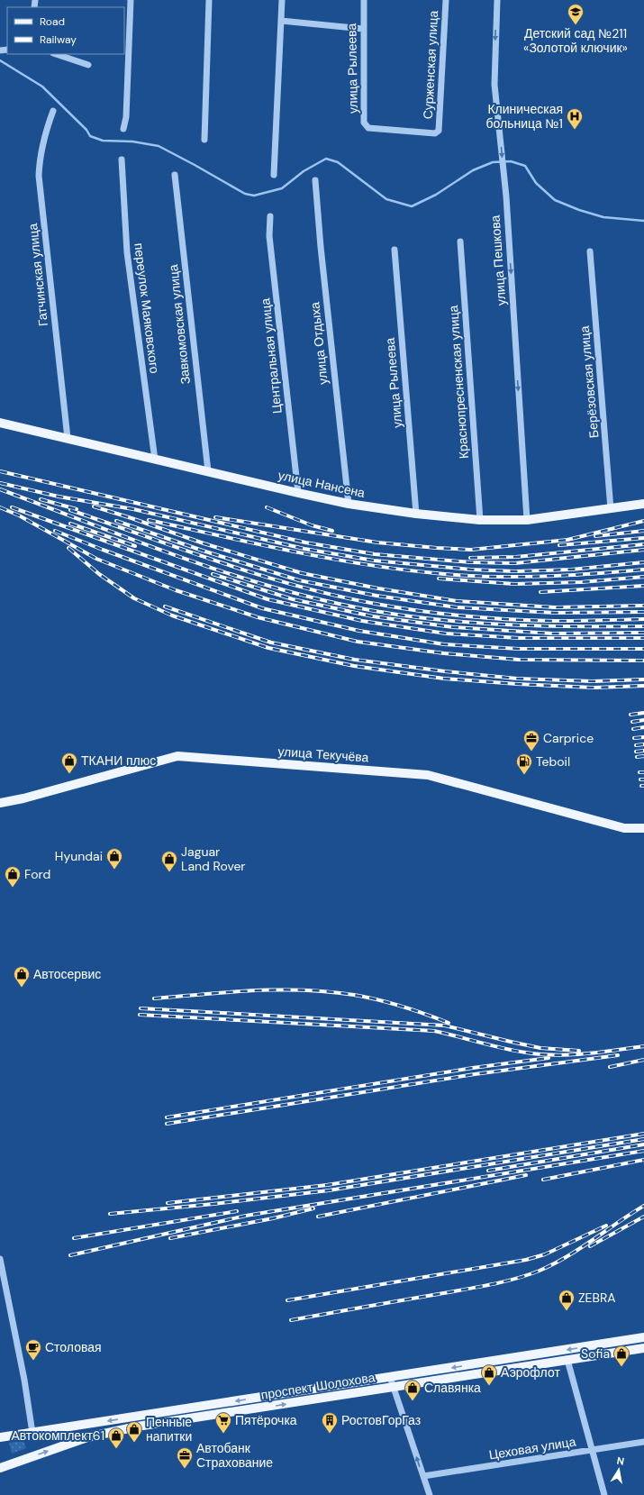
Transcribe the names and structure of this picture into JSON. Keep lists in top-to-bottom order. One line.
{"streets":{"main road":["улица Нансена","улица Текучёва","проспект Шолохова"],"street":["Сурженская улица","улица Рылеева","улица Пешкова","Гатчинская улица","переулок Маяковского","Завкомовская улица","улица Отдыха","Центральная улица","Краснопресненская улица","Берёзовская улица","Цеховая улица"]},"crossings":[["Сурженская улица","улица Рылеева"],["улица Рылеева","улица Нансена"],["улица Пешкова","улица Нансена"],["Гатчинская улица","улица Нансена"],["переулок Маяковского","улица Нансена"],["Завкомовская улица","улица Нансена"],["улица Отдыха","улица Нансена"],["Центральная улица","улица Нансена"],["Краснопресненская улица","улица Нансена"],["Берёзовская улица","улица Нансена"]],"one_way":["улица Пешкова"],"places":{"school or university":["Детский сад №211 «Золотой ключик»"],"hospital":["Клиническая больница №1"],"office":["Carprice","Автобанк Страхование"],"shop":["ТКАНИ плюс","Hyundai","Jaguar Land Rover","Ford","Автосервис","ZEBRA","Sofia","Аэрофлот","Славянка","Пенные напитки","Автокомплект61"],"fuel station":["Teboil"],"cafe":["Столовая"],"supermarket":["Пятёрочка"],"building":["РостовГорГаз"]},"legend":["Road","Railway"],"north":"top"}
